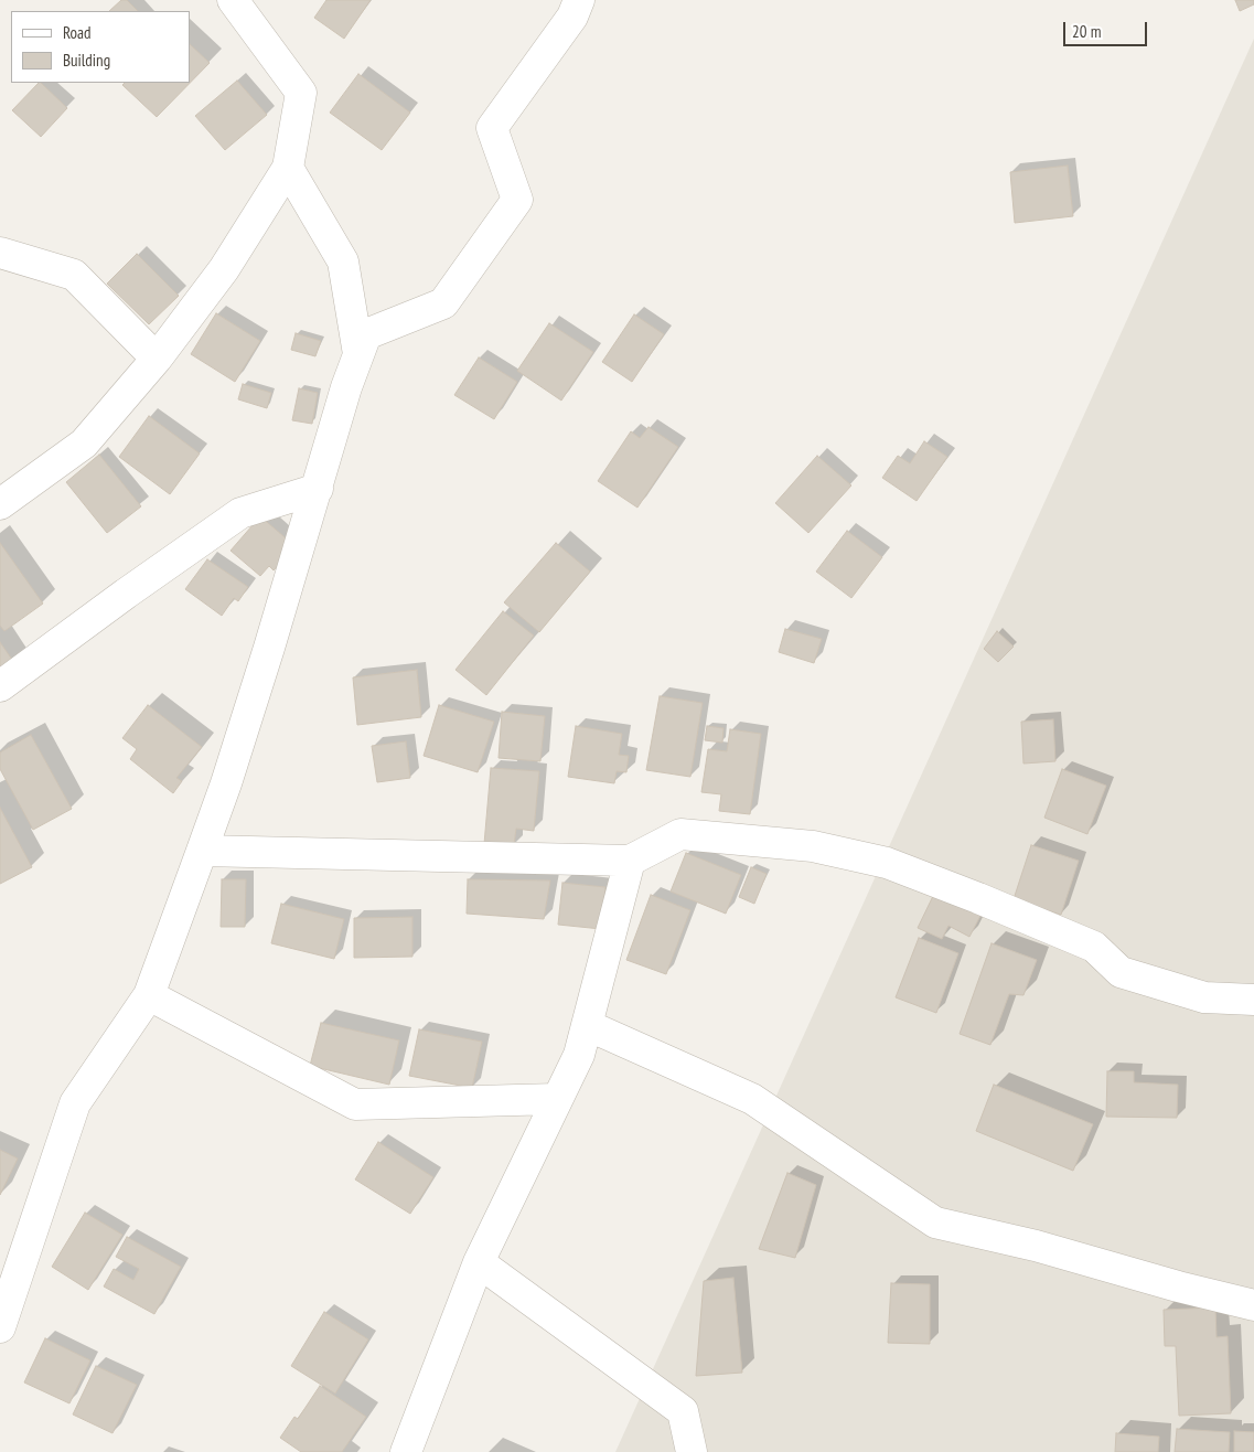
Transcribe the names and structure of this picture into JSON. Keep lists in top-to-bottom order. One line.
{"legend":["Road","Building"],"scale_bar":"20 m"}
